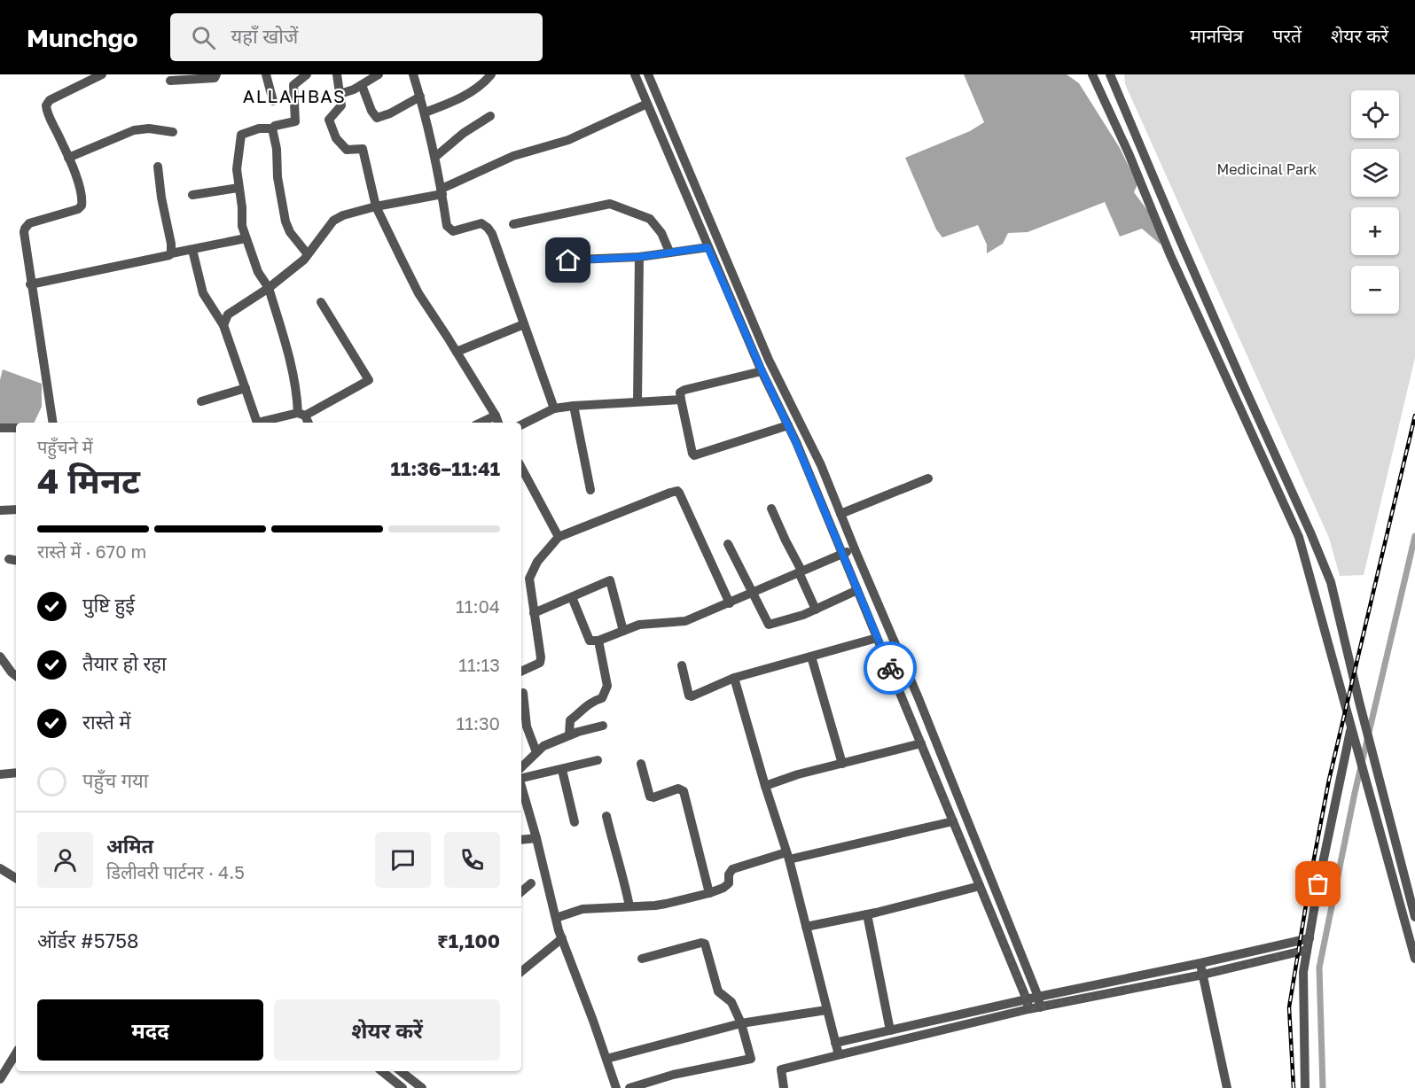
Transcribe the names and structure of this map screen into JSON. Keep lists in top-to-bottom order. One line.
{"districts":["ALLAHBAS"],"parks":["Medicinal Park"],"page":{"header":"Munchgo","search":"यहाँ खोजें","nav":["मानचित्र","परतें","शेयर करें"],"map_buttons":["+","−"],"heading":["4 मिनट","पहुँचने में","11:36–11:41"],"panel":["अमित","डिलीवरी पार्टनर · 4.5","ऑर्डर #5758","₹1,100"],"bar":"रास्ते में · 670 m","list":[["पुष्टि हुई","11:04"],["तैयार हो रहा","11:13"],["रास्ते में","11:30"],"पहुँच गया"],"buttons":["मदद","शेयर करें"]}}
